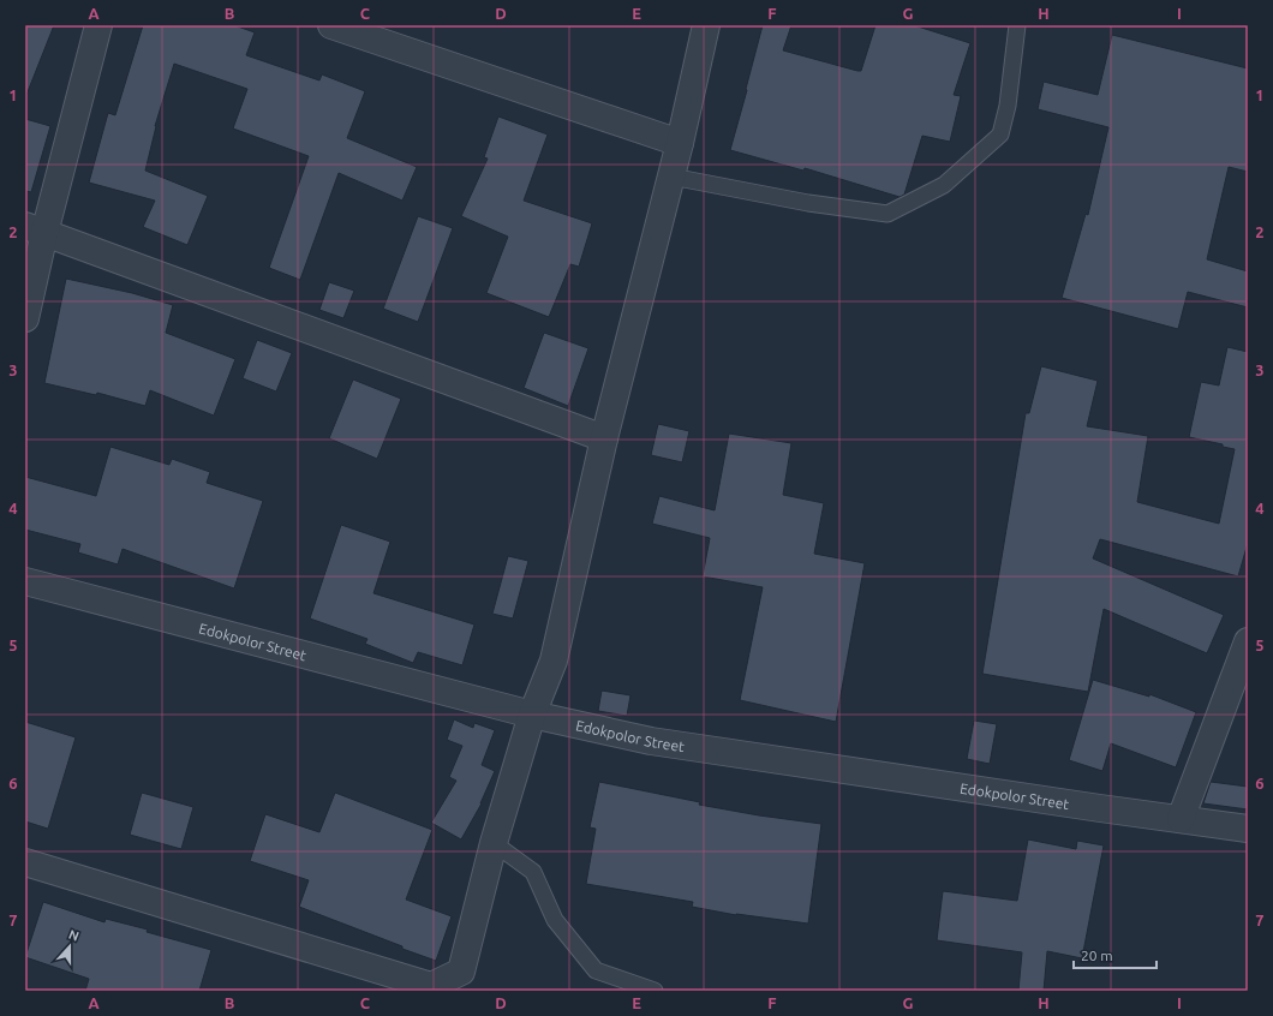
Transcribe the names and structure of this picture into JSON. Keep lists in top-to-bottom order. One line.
{"streets":{"street":["Edokpolor Street"]},"scale_bar":"20 m","north":"top","grid":{"columns":["A","B","C","D","E","F","G","H","I"],"rows":["1","2","3","4","5","6","7"]}}
